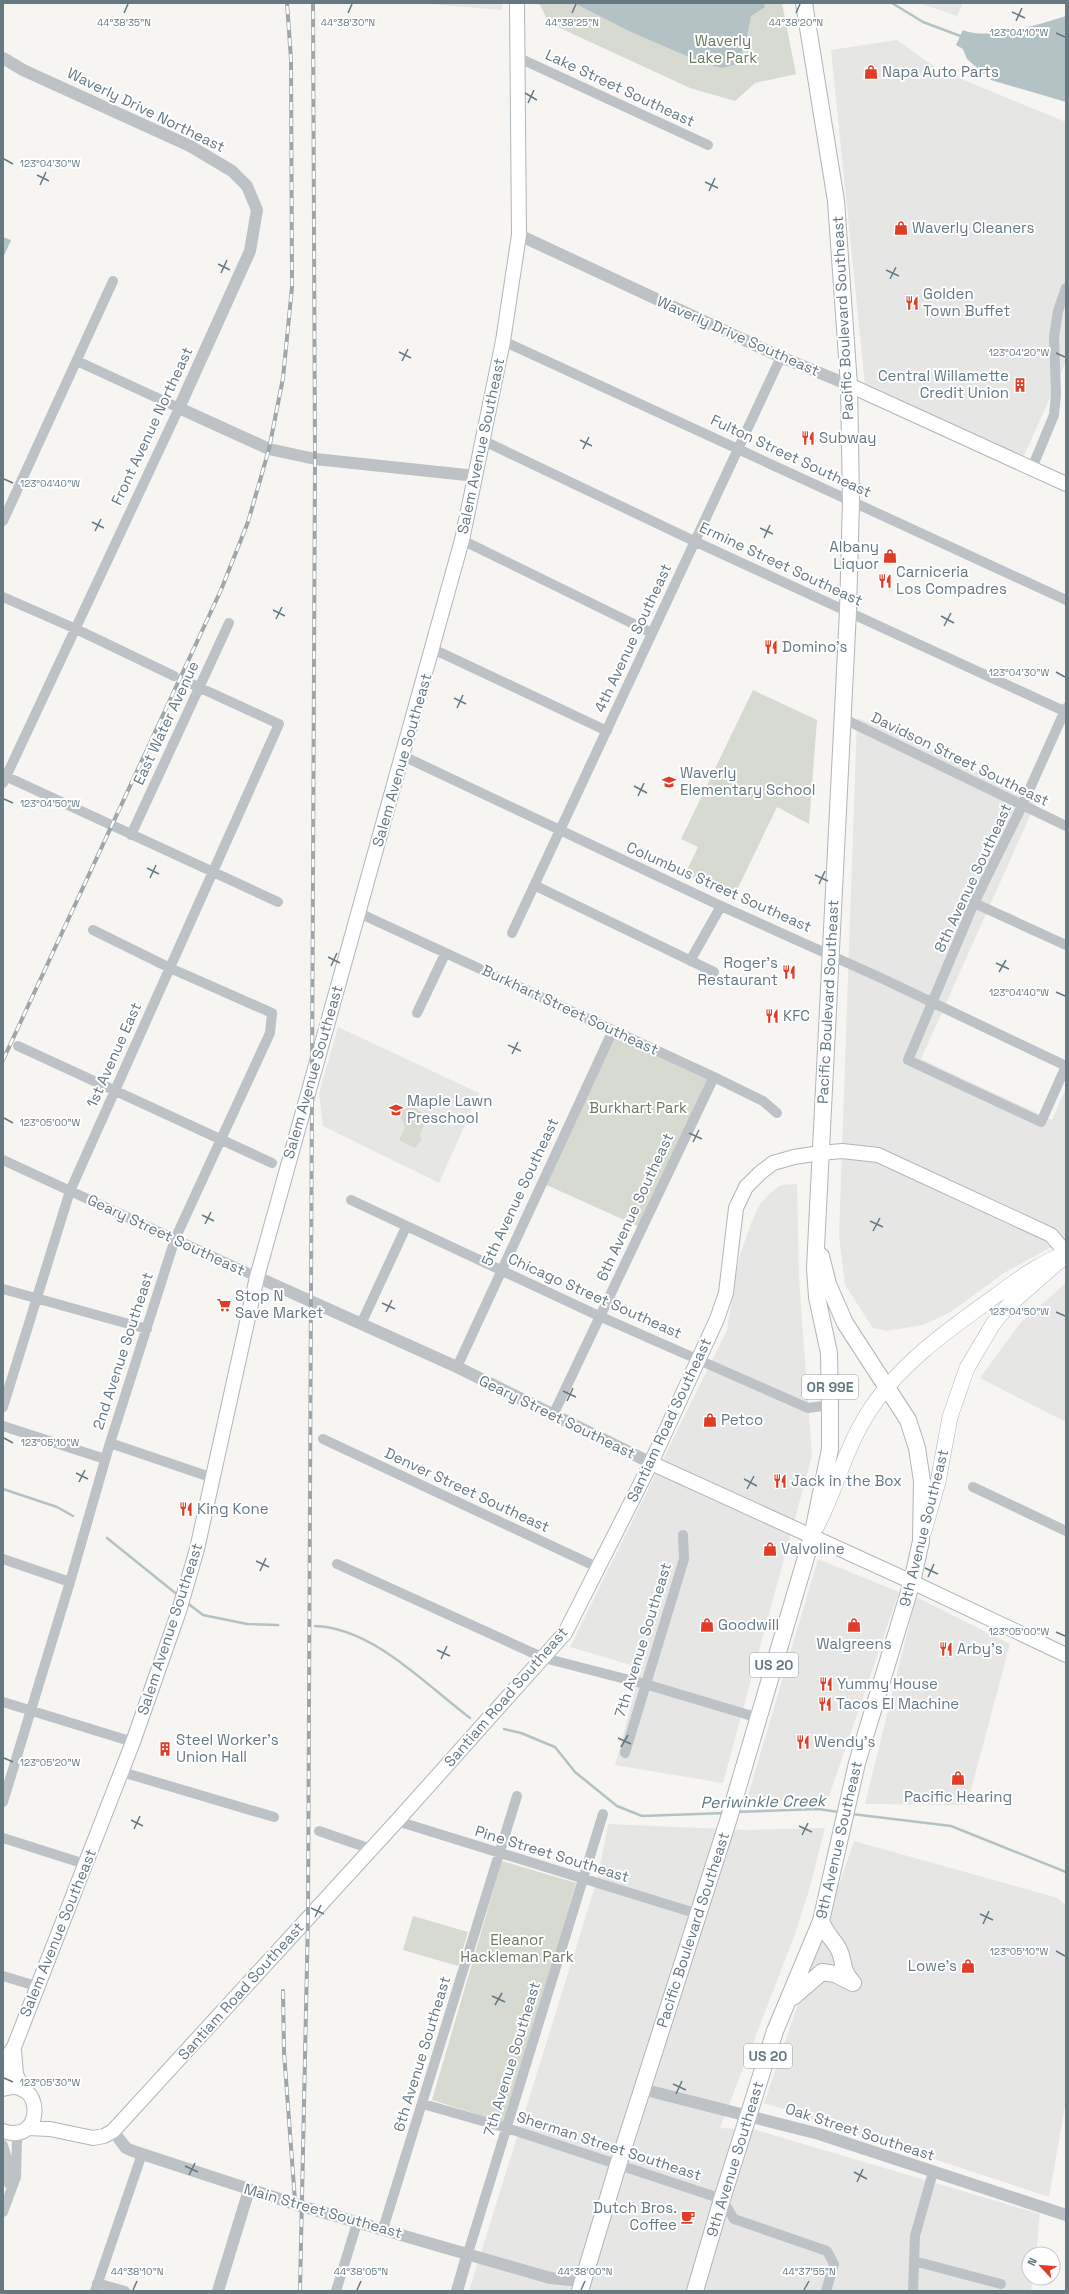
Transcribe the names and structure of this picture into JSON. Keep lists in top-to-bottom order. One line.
{"streets":{"highway":["Pacific Boulevard Southeast","OR 99E","9th Avenue Southeast","US 20"],"main road":["Waverly Drive Southeast","Salem Avenue Southeast","Geary Street Southeast","Santiam Road Southeast"],"street":["Lake Street Southeast","Waverly Drive Northeast","Front Avenue Northeast","Fulton Street Southeast","Ermine Street Southeast","4th Avenue Southeast","East Water Avenue","Davidson Street Southeast","8th Avenue Southeast","Columbus Street Southeast","Burkhart Street Southeast","1st Avenue East","5th Avenue Southeast","6th Avenue Southeast","Chicago Street Southeast","2nd Avenue Southeast","Denver Street Southeast","7th Avenue Southeast","Pine Street Southeast","Oak Street Southeast","Sherman Street Southeast","Main Street Southeast"]},"crossings":[["Lake Street Southeast","Salem Avenue Southeast"],["Waverly Drive Northeast","Front Avenue Northeast"],["Pacific Boulevard Southeast","Waverly Drive Southeast"],["Pacific Boulevard Southeast","Fulton Street Southeast"],["Pacific Boulevard Southeast","Ermine Street Southeast"],["Pacific Boulevard Southeast","Davidson Street Southeast"],["Pacific Boulevard Southeast","Columbus Street Southeast"],["Pacific Boulevard Southeast","Geary Street Southeast"],["Pacific Boulevard Southeast","Chicago Street Southeast"],["Pacific Boulevard Southeast","Santiam Road Southeast"],["Pacific Boulevard Southeast","9th Avenue Southeast"],["Pacific Boulevard Southeast","US 20"],["Pacific Boulevard Southeast","Pine Street Southeast"],["Pacific Boulevard Southeast","Oak Street Southeast"],["Pacific Boulevard Southeast","Sherman Street Southeast"],["Pacific Boulevard Southeast","Main Street Southeast"],["Waverly Drive Southeast","Salem Avenue Southeast"],["Waverly Drive Southeast","4th Avenue Southeast"],["Salem Avenue Southeast","Fulton Street Southeast"],["Salem Avenue Southeast","Ermine Street Southeast"],["Salem Avenue Southeast","Columbus Street Southeast"],["Salem Avenue Southeast","Burkhart Street Southeast"],["Salem Avenue Southeast","Geary Street Southeast"],["Fulton Street Southeast","4th Avenue Southeast"],["Ermine Street Southeast","4th Avenue Southeast"],["Ermine Street Southeast","8th Avenue Southeast"],["4th Avenue Southeast","Columbus Street Southeast"],["East Water Avenue","1st Avenue East"],["Davidson Street Southeast","8th Avenue Southeast"],["8th Avenue Southeast","Columbus Street Southeast"],["Burkhart Street Southeast","5th Avenue Southeast"],["Burkhart Street Southeast","6th Avenue Southeast"],["1st Avenue East","Geary Street Southeast"],["1st Avenue East","2nd Avenue Southeast"],["5th Avenue Southeast","Geary Street Southeast"],["5th Avenue Southeast","Chicago Street Southeast"],["6th Avenue Southeast","Geary Street Southeast"],["6th Avenue Southeast","Chicago Street Southeast"],["6th Avenue Southeast","Pine Street Southeast"],["6th Avenue Southeast","Sherman Street Southeast"],["6th Avenue Southeast","Main Street Southeast"],["Geary Street Southeast","2nd Avenue Southeast"],["Geary Street Southeast","Santiam Road Southeast"],["Geary Street Southeast","9th Avenue Southeast"],["Geary Street Southeast","US 20"],["Chicago Street Southeast","Santiam Road Southeast"],["Santiam Road Southeast","Denver Street Southeast"],["Santiam Road Southeast","Pine Street Southeast"],["Santiam Road Southeast","Main Street Southeast"],["9th Avenue Southeast","US 20"],["9th Avenue Southeast","Oak Street Southeast"],["9th Avenue Southeast","Sherman Street Southeast"],["7th Avenue Southeast","Pine Street Southeast"],["7th Avenue Southeast","Sherman Street Southeast"],["7th Avenue Southeast","Main Street Southeast"]],"water":["Periwinkle Creek"],"parks":["Waverly Lake Park","Burkhart Park","Eleanor Hackleman Park"],"places":{"shop":["Napa Auto Parts","Waverly Cleaners","Albany Liquor","Petco","Valvoline","Goodwill","Walgreens","Pacific Hearing","Lowe's"],"restaurant":["Golden Town Buffet","Subway","Carniceria Los Compadres","Domino's","Roger's Restaurant","KFC","Jack in the Box","King Kone","Arby's","Yummy House","Tacos El Machine","Wendy's"],"building":["Central Willamette Credit Union","Steel Worker's Union Hall"],"school or university":["Waverly Elementary School","Maple Lawn Preschool"],"supermarket":["Stop N Save Market"],"cafe":["Dutch Bros. Coffee"]},"north":"top left","coordinates":["44°38'35\"N","44°38'30\"N","44°38'25\"N","44°38'20\"N","123°04'10\"W","123°04'30\"W","123°04'20\"W","123°04'40\"W","123°04'50\"W","123°05'00\"W","123°05'10\"W","123°05'20\"W","123°05'30\"W","44°38'10\"N","44°38'05\"N","44°38'00\"N","44°37'55\"N"]}
